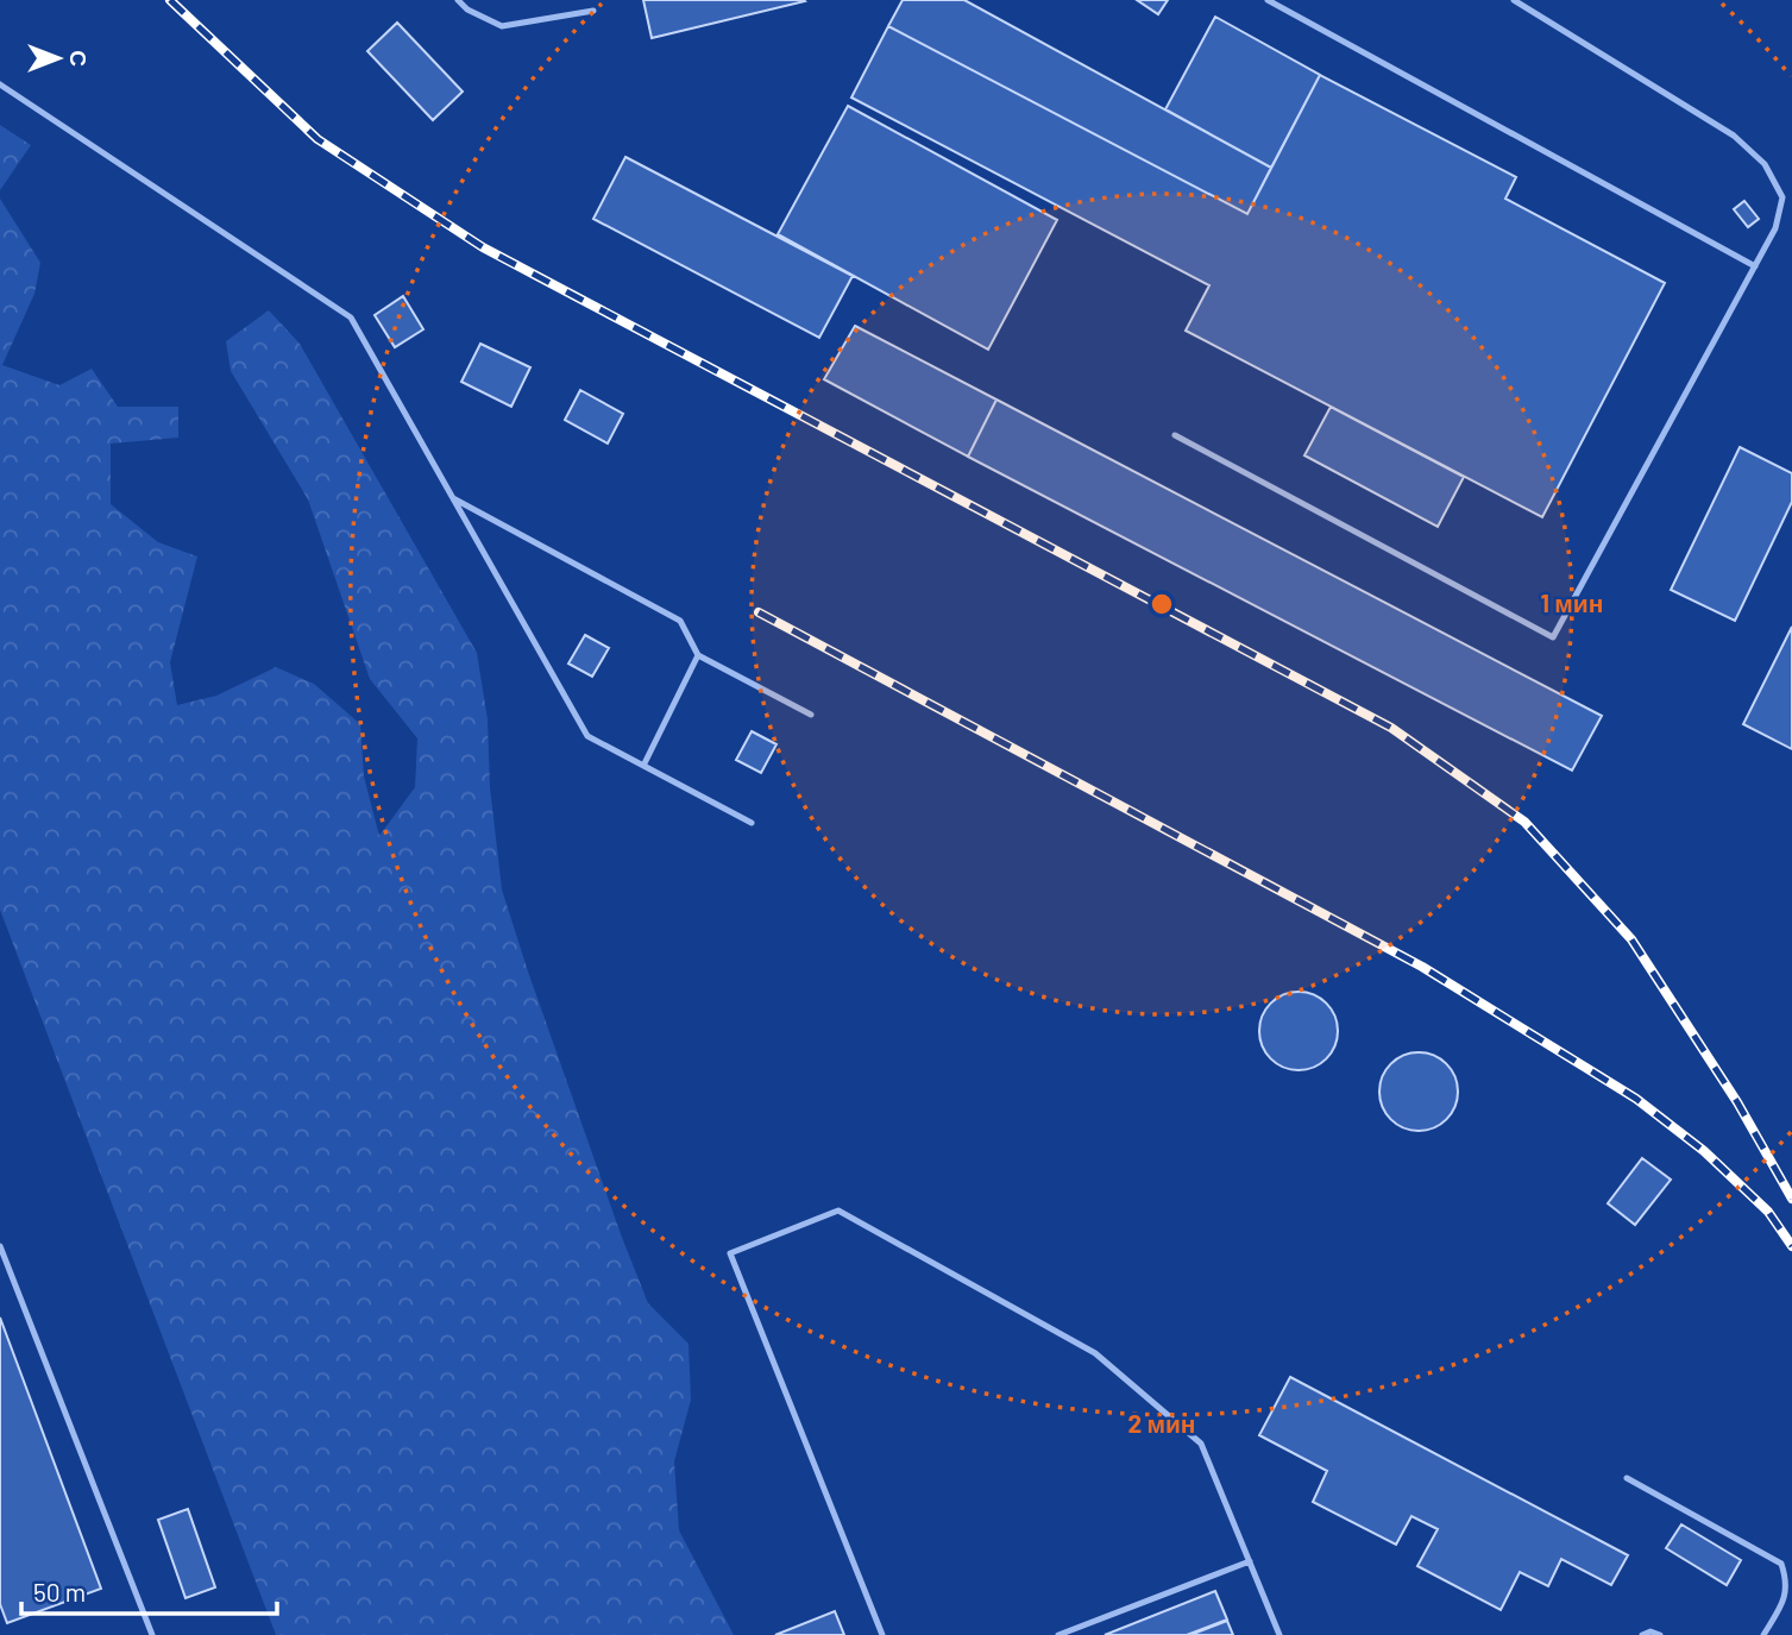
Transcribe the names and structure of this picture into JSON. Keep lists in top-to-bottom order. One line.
{"scale_bar":"50 m","north":"right","rings":["1 мин","2 мин"]}
